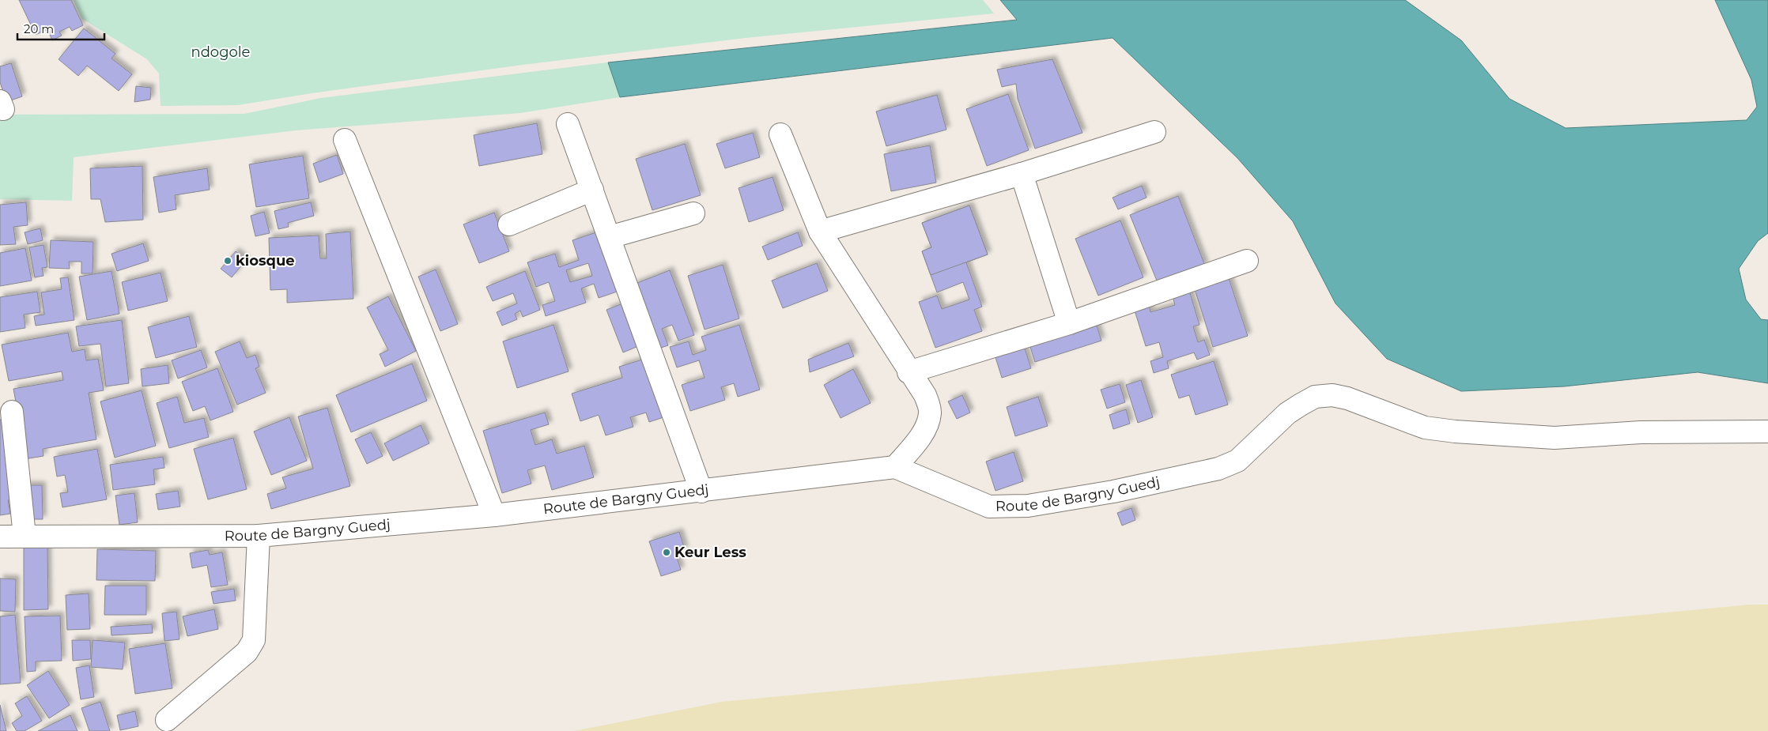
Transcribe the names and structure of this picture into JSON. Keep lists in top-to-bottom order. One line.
{"streets":{"street":["Route de Bargny Guedj"]},"parks":["ndogole"],"places":["kiosque","Keur Less"],"scale_bar":"20 m"}
